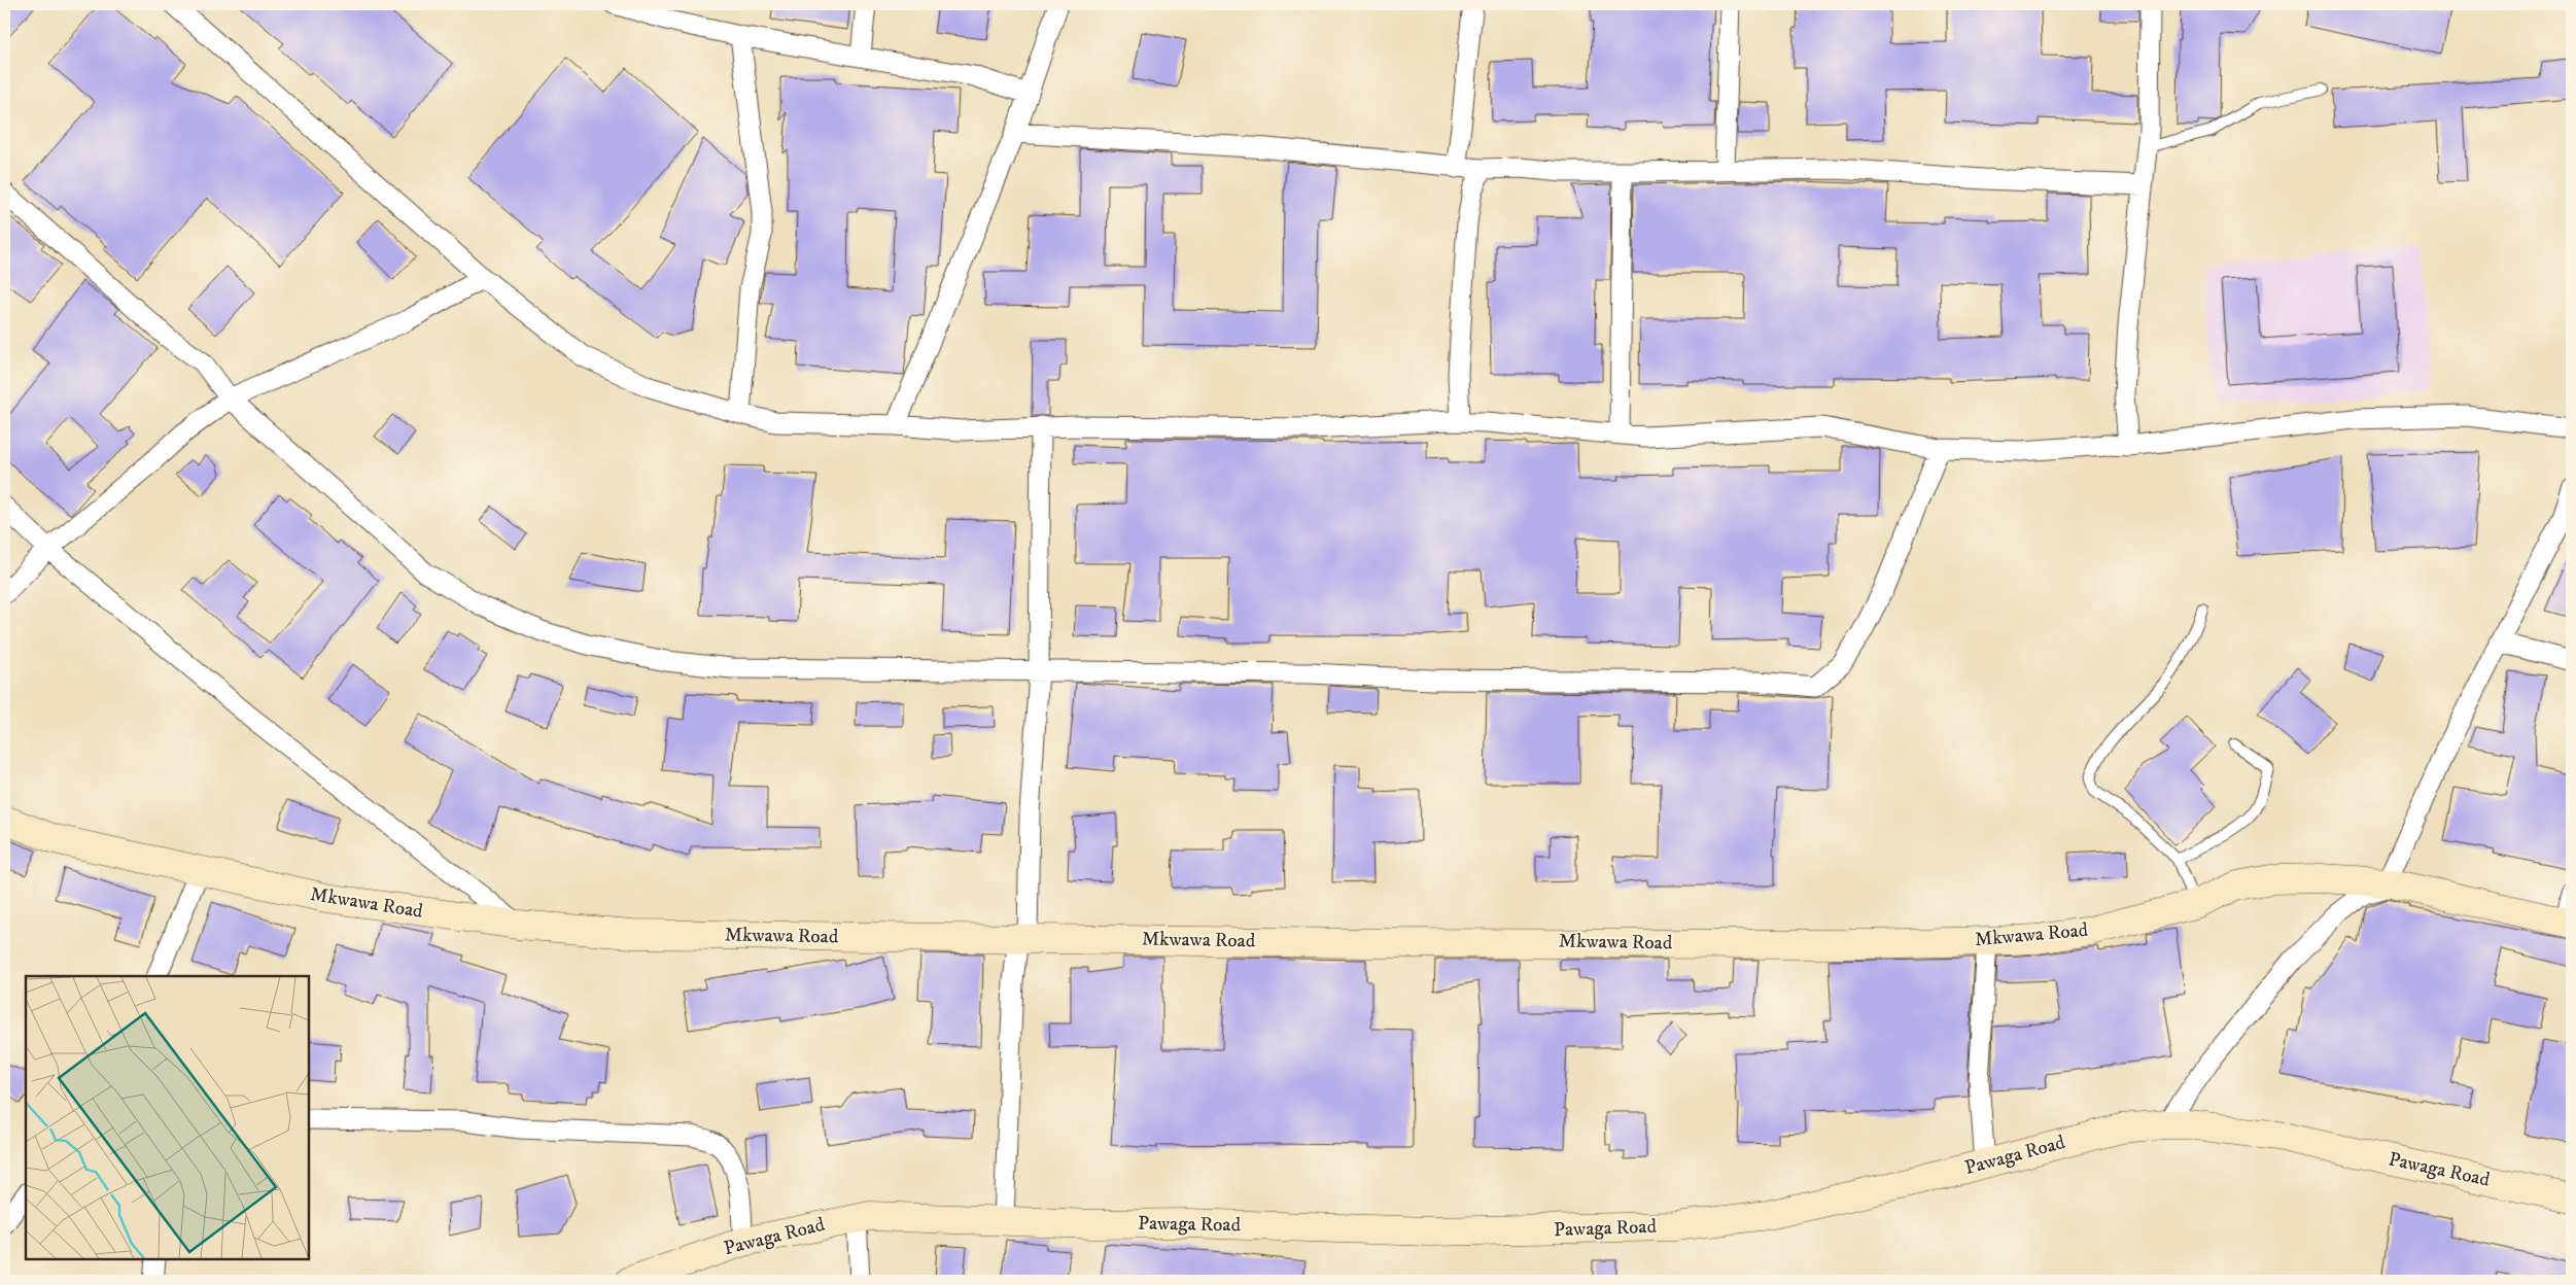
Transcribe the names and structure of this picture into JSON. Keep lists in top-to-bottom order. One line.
{"streets":{"street":["Mkwawa Road","Pawaga Road"]}}
